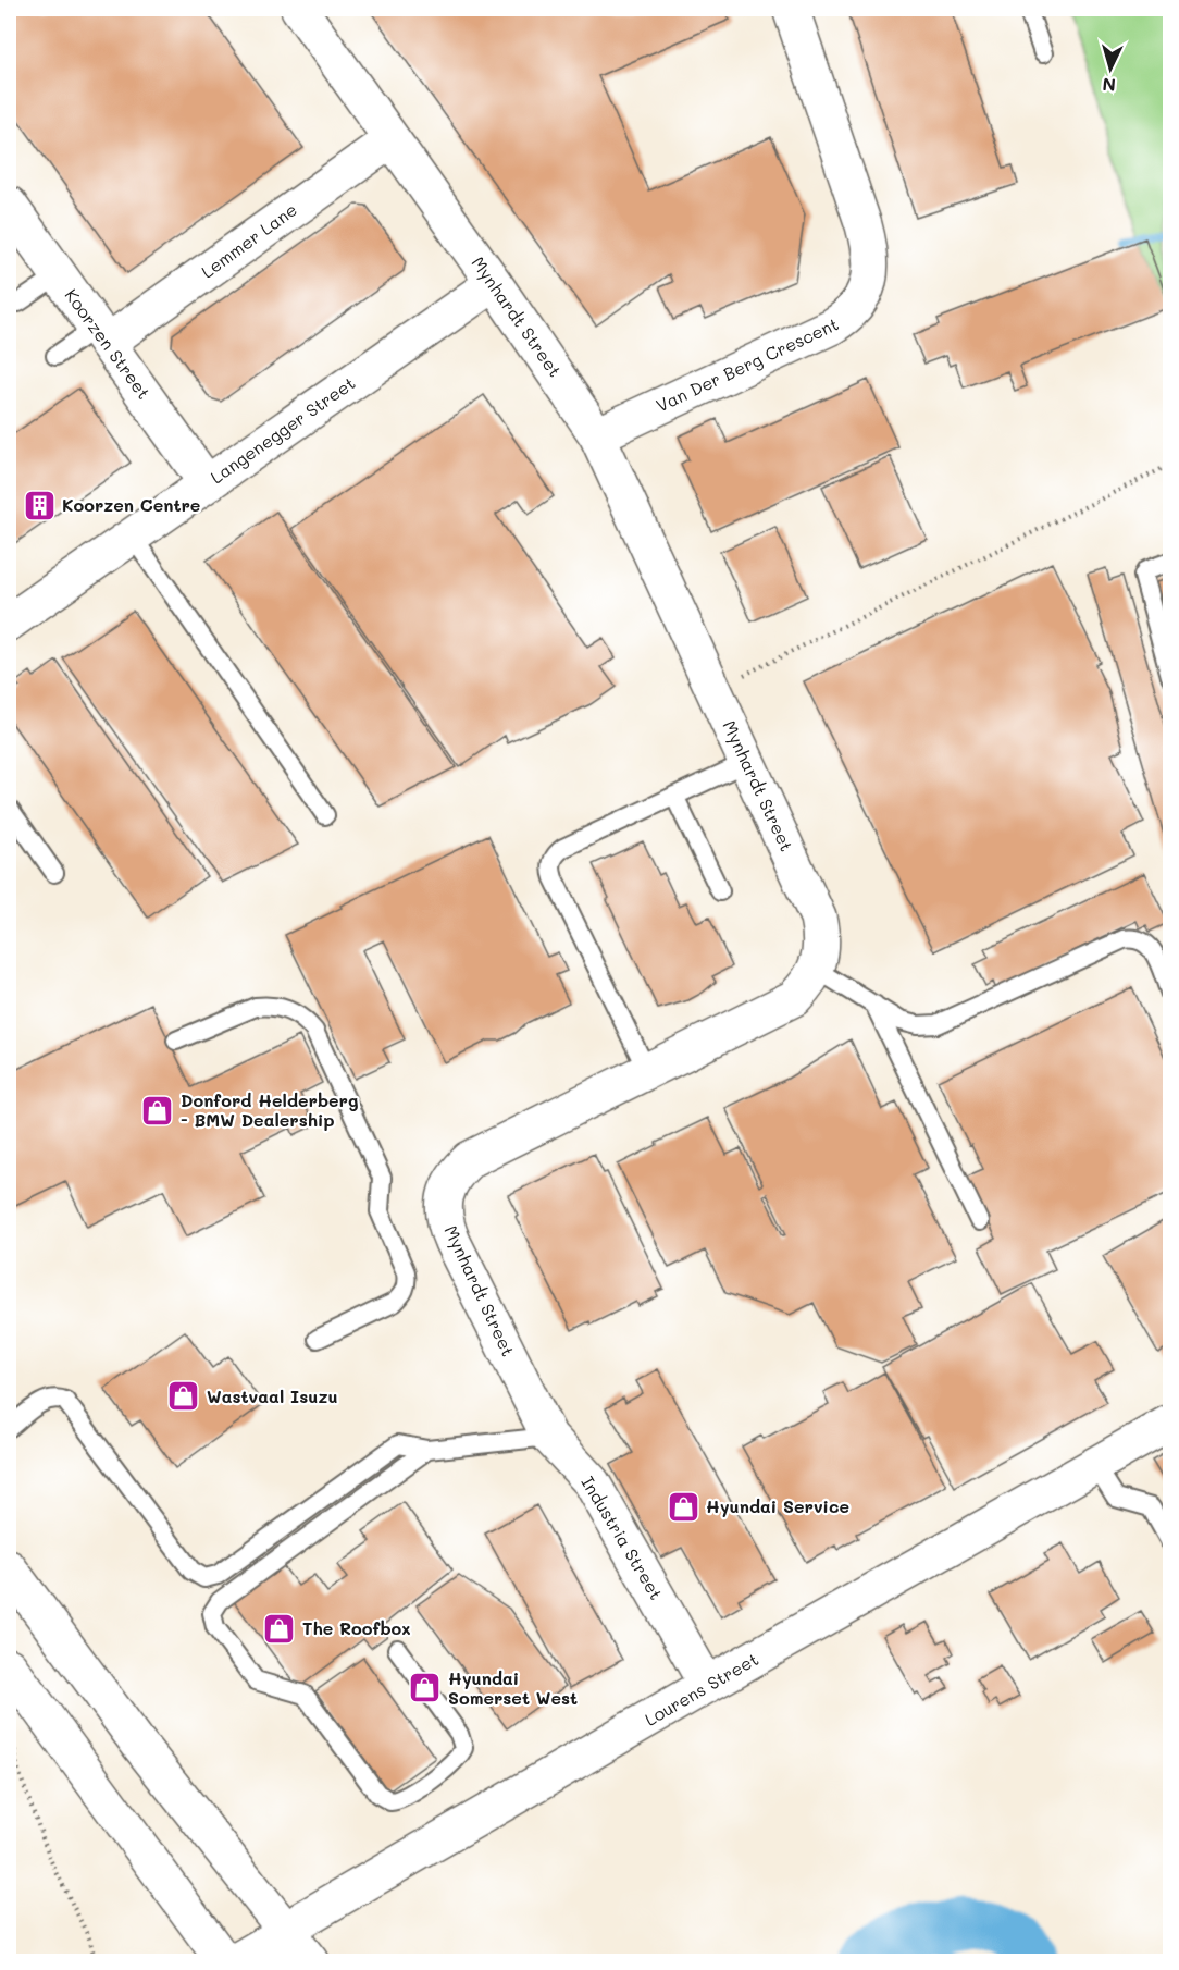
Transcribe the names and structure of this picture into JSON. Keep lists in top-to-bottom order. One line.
{"streets":{"main road":["Lemmer Lane","Mynhardt Street","Koorzen Street","Van Der Berg Crescent","Langenegger Street","Industria Street","Lourens Street"]},"crossings":[["Lemmer Lane","Mynhardt Street"],["Lemmer Lane","Koorzen Street"],["Mynhardt Street","Van Der Berg Crescent"],["Mynhardt Street","Langenegger Street"],["Mynhardt Street","Industria Street"],["Koorzen Street","Langenegger Street"],["Industria Street","Lourens Street"]],"places":{"building":["Koorzen Centre"],"shop":["Donford Helderberg - BMW Dealership","Wastvaal Isuzu","Hyundai Service","The Roofbox","Hyundai Somerset West"]},"north":"bottom"}
